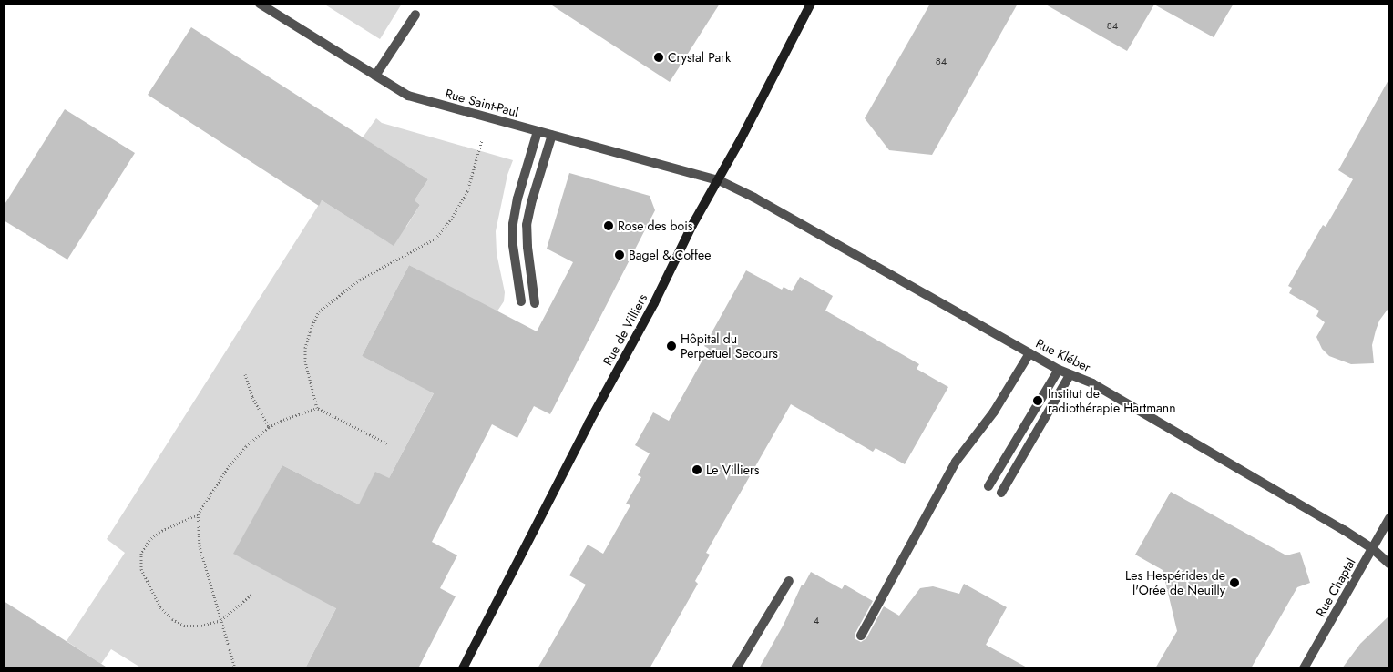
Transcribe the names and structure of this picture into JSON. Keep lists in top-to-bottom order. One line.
{"streets":{"street":["Rue Saint-Paul","Rue de Villiers","Rue Kléber","Rue Chaptal"]},"crossings":[["Rue Saint-Paul","Rue de Villiers"],["Rue Saint-Paul","Rue Kléber"],["Rue de Villiers","Rue Kléber"],["Rue Kléber","Rue Chaptal"]],"places":["Crystal Park","Rose des bois","Bagel & Coffee","Hôpital du Perpetuel Secours","Institut de radiothérapie Hartmann","Le Villiers","Les Hespérides de l'Orée de Neuilly"],"house_numbers":["84","84","4"]}
